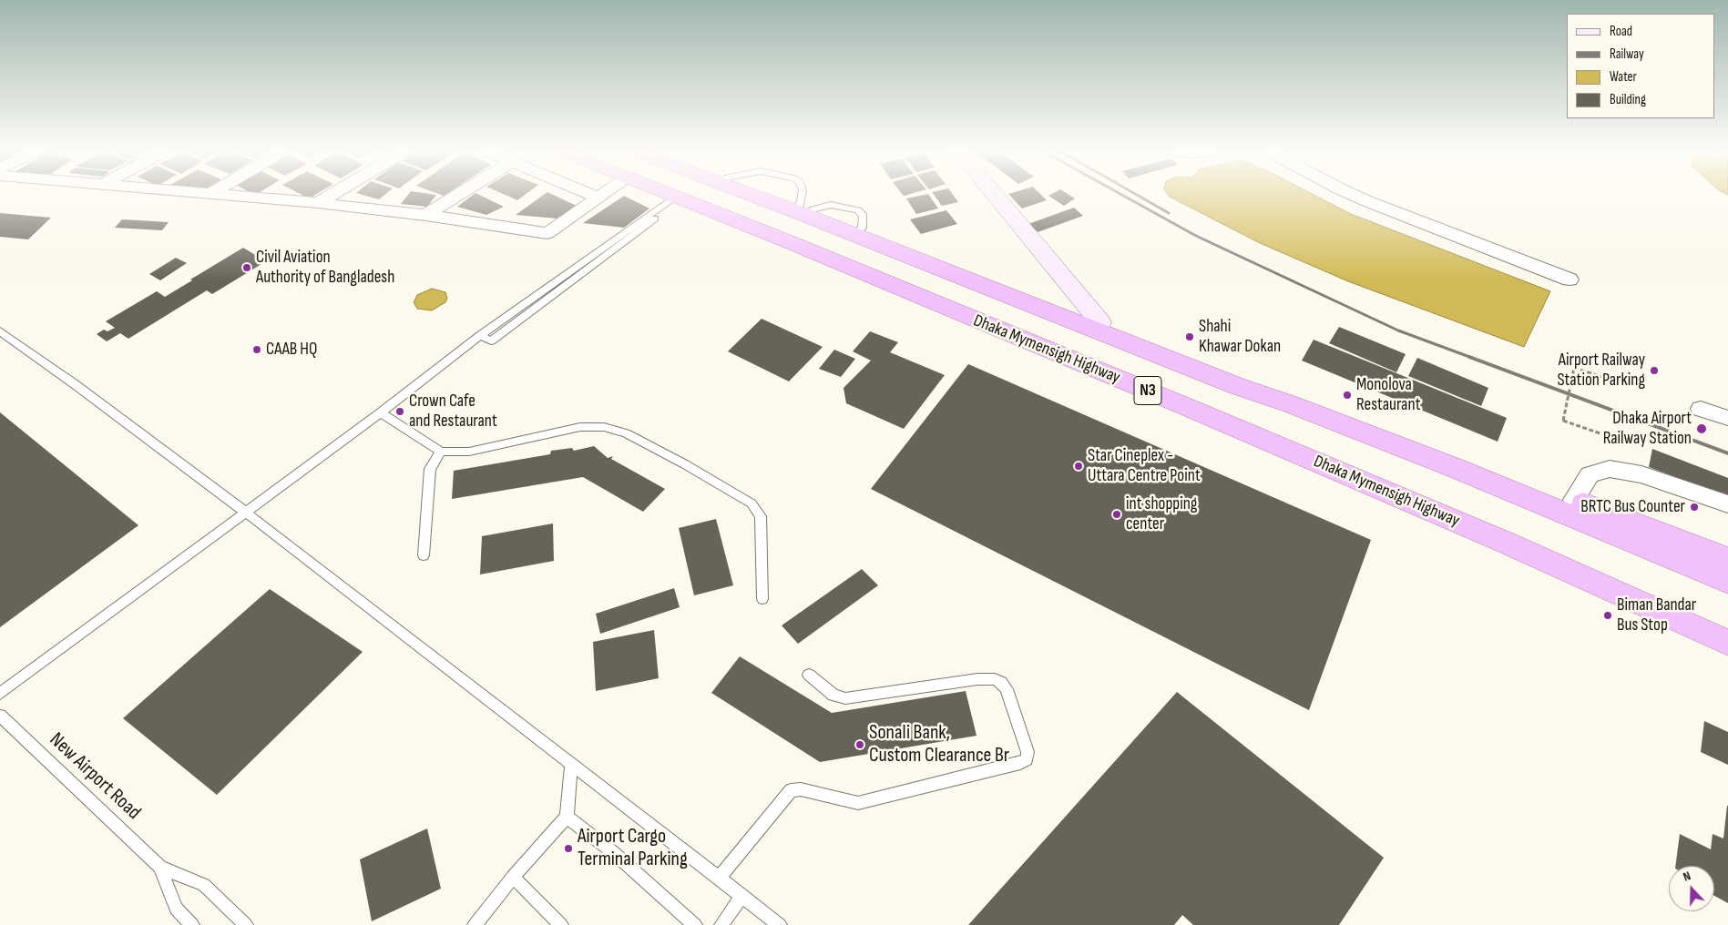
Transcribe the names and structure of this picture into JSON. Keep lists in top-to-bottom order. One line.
{"streets":{"highway":["Dhaka Mymensigh Highway","N3"],"lane":["New Airport Road"]},"places":["Civil Aviation Authority of Bangladesh","Shahi Khawar Dokan","CAAB HQ","Airport Railway Station Parking","Monolova Restaurant","Crown Cafe and Restaurant","Dhaka Airport Railway Station","Star Cineplex - Uttara Centre Point","BRTC Bus Counter","int shopping center","Biman Bandar Bus Stop","Sonali Bank, Custom Clearance Br","Airport Cargo Terminal Parking"],"legend":["Road","Railway","Water","Building"],"north":"top"}
